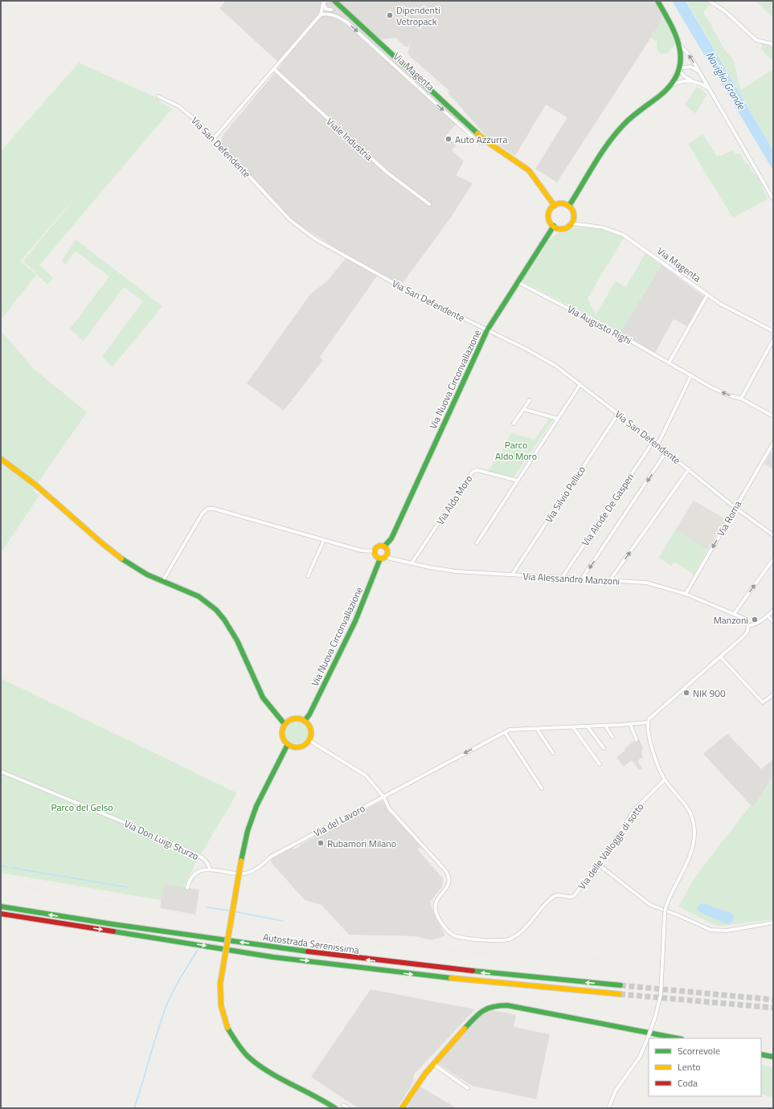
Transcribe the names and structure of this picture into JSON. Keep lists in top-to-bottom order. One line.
{"streets":{"main road":["Via Magenta","Via Nuova Circonvallazione","Autostrada Serenissima"],"street":["Viale Industria","Via San Defendente","Via Augusto Righi","Via Silvio Pellico","Via Aldo Moro","Via Alcide De Gasperi","Via Roma","Via Alessandro Manzoni","Via del Lavoro","Via Don Luigi Sturzo","Via delle Vallogge di sotto"]},"crossings":[["Via Magenta","Via Nuova Circonvallazione"],["Via San Defendente","Via Nuova Circonvallazione"],["Via San Defendente","Via Silvio Pellico"],["Via San Defendente","Via Alcide De Gasperi"],["Via San Defendente","Via Roma"],["Via Augusto Righi","Via Nuova Circonvallazione"],["Via Nuova Circonvallazione","Via Alessandro Manzoni"],["Via Nuova Circonvallazione","Via delle Vallogge di sotto"],["Via Silvio Pellico","Via Alessandro Manzoni"],["Via Aldo Moro","Via Alessandro Manzoni"],["Via Alcide De Gasperi","Via Alessandro Manzoni"],["Via Roma","Via Alessandro Manzoni"],["Via del Lavoro","Via Don Luigi Sturzo"],["Via del Lavoro","Via delle Vallogge di sotto"]],"one_way":["Via Roma"],"water":["Naviglio Grande"],"parks":["Parco Aldo Moro","Parco del Gelso"],"places":["Dipendenti Vetropack","Auto Azzurra","Manzoni","NIK 900","Rubamori Milano"],"legend":["Scorrevole","Lento","Coda"]}
